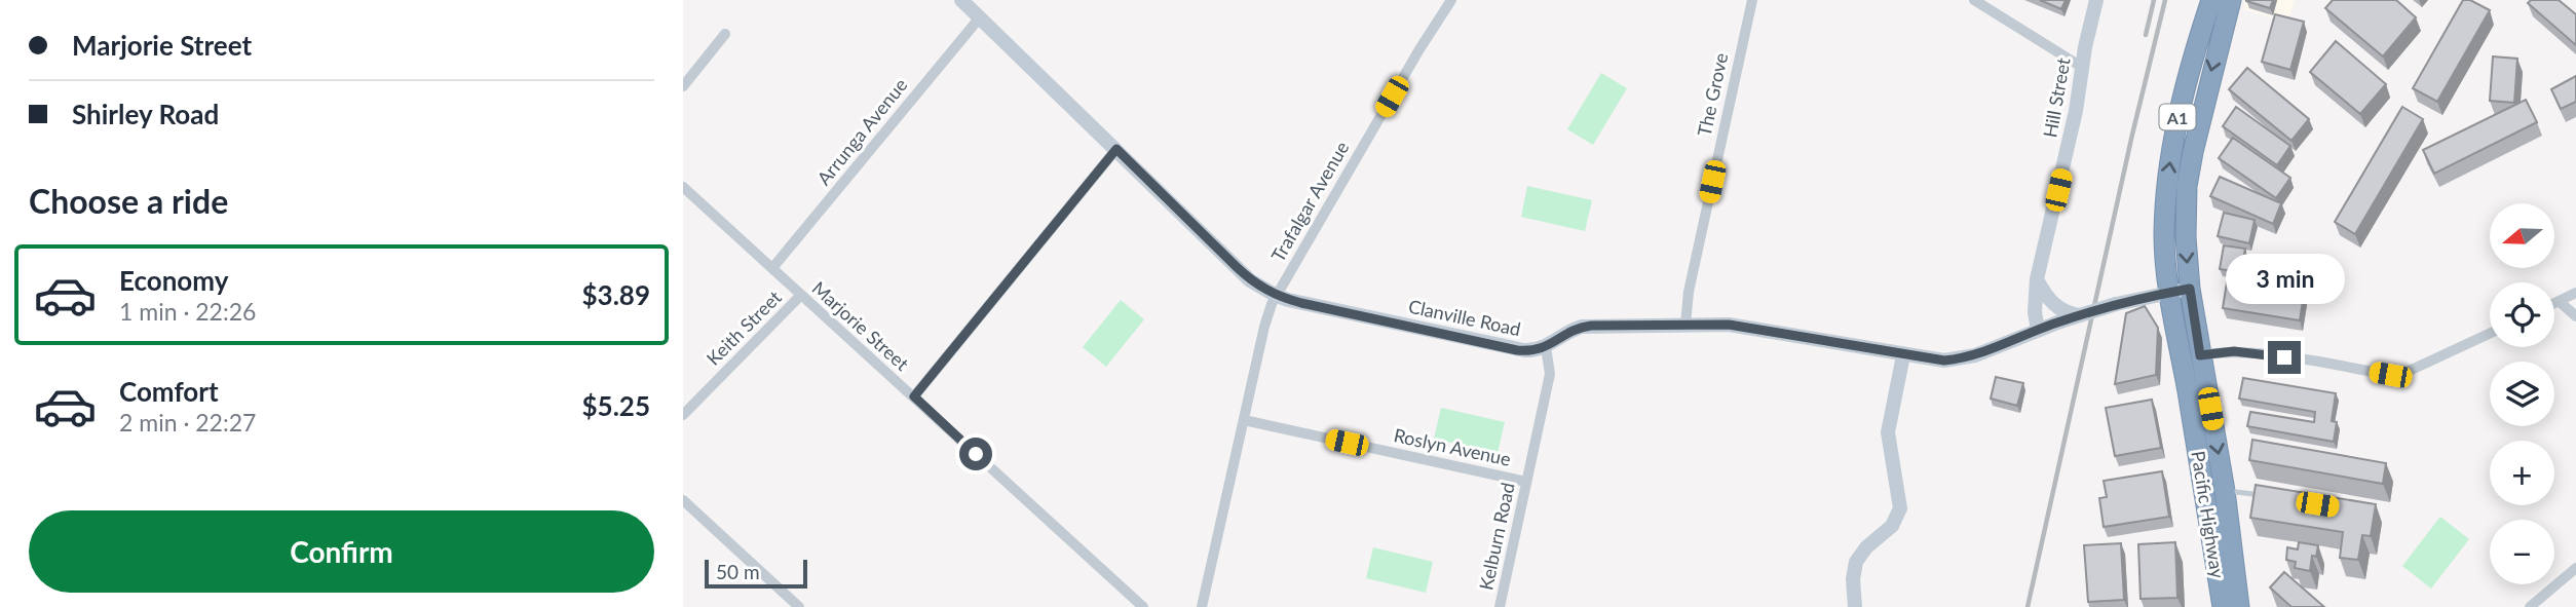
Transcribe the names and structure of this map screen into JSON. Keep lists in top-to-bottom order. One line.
{"streets":{"highway":["A1","Pacific Highway"],"street":["The Grove","Hill Street","Arrunga Avenue","Trafalgar Avenue","Clanville Road","Marjorie Street","Keith Street","Roslyn Avenue","Kelburn Road"]},"crossings":[["The Grove","Clanville Road"],["Hill Street","Clanville Road"],["Arrunga Avenue","Clanville Road"],["Arrunga Avenue","Marjorie Street"],["Trafalgar Avenue","Clanville Road"],["Trafalgar Avenue","Roslyn Avenue"],["Clanville Road","Pacific Highway"],["Clanville Road","Kelburn Road"],["Marjorie Street","Keith Street"],["Roslyn Avenue","Kelburn Road"]],"scale_bar":"50 m","north":"left","page":{"banner":["Marjorie Street","Shirley Road"],"heading":"Choose a ride","map_buttons":["+","−"],"list":[{"name":"Economy","note":"1 min · 22:26","value":"$3.89"},{"name":"Comfort","note":"2 min · 22:27","value":"$5.25"}],"bubble":"3 min","buttons":"Confirm","scale":"50 m"}}
